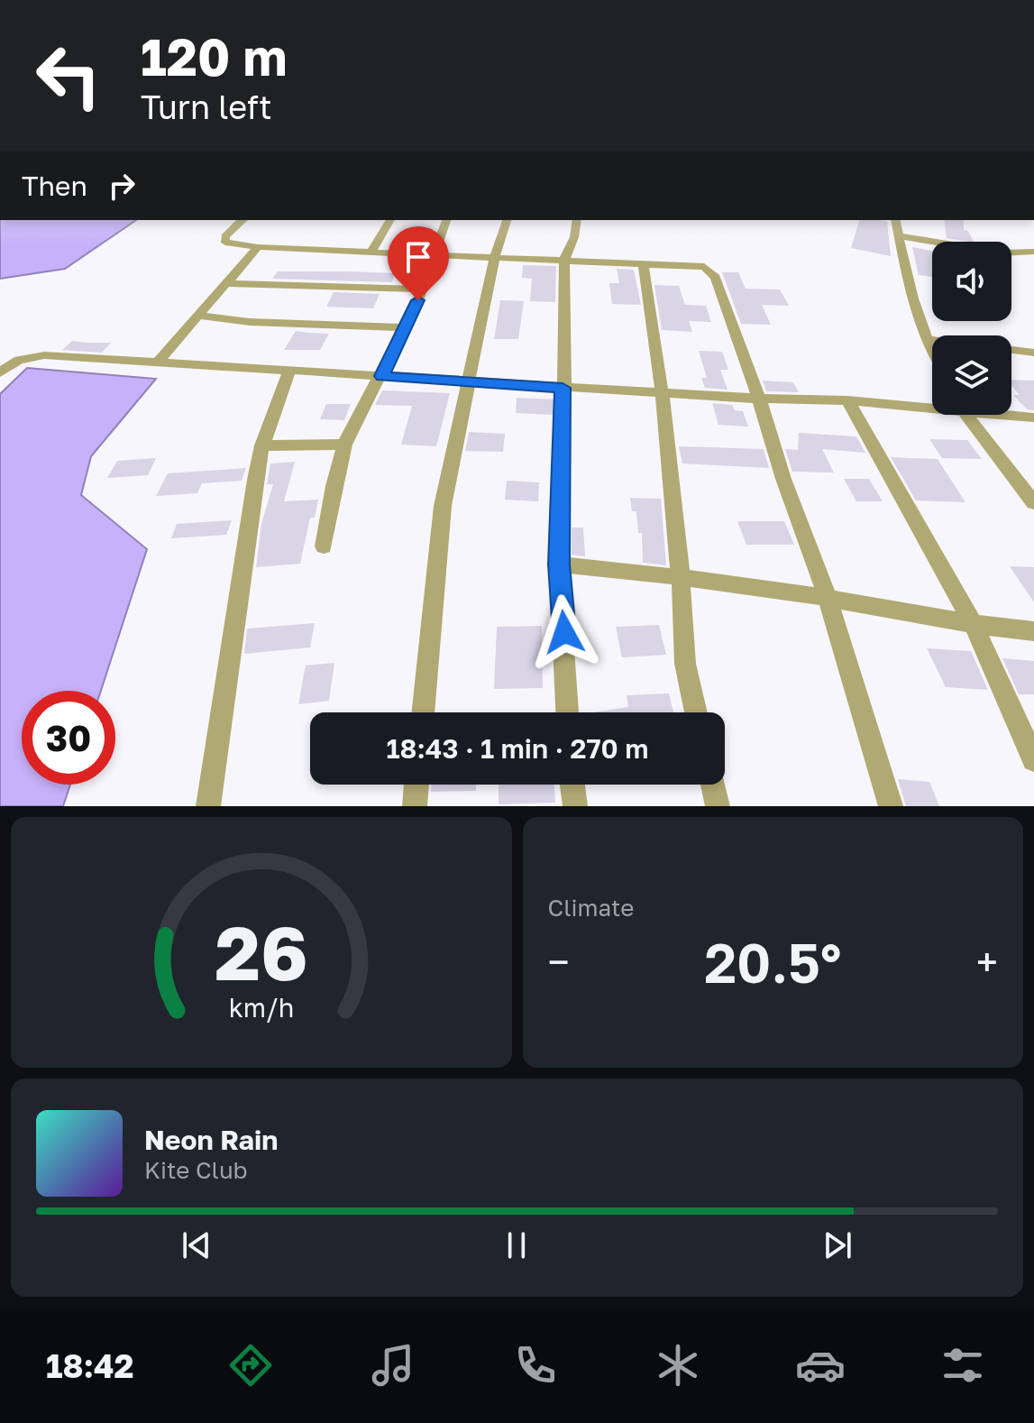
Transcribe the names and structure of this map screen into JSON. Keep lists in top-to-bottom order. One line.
{"page":{"turn":["120 m","Turn left"],"then":"Then","limit":"30","trip":"18:43 · 1 min · 270 m","tile":"Climate","heat":["−","20.5°","+"],"song":["Neon Rain","Kite Club"],"tabs":"18:42","gauge":["26","km/h"]}}
